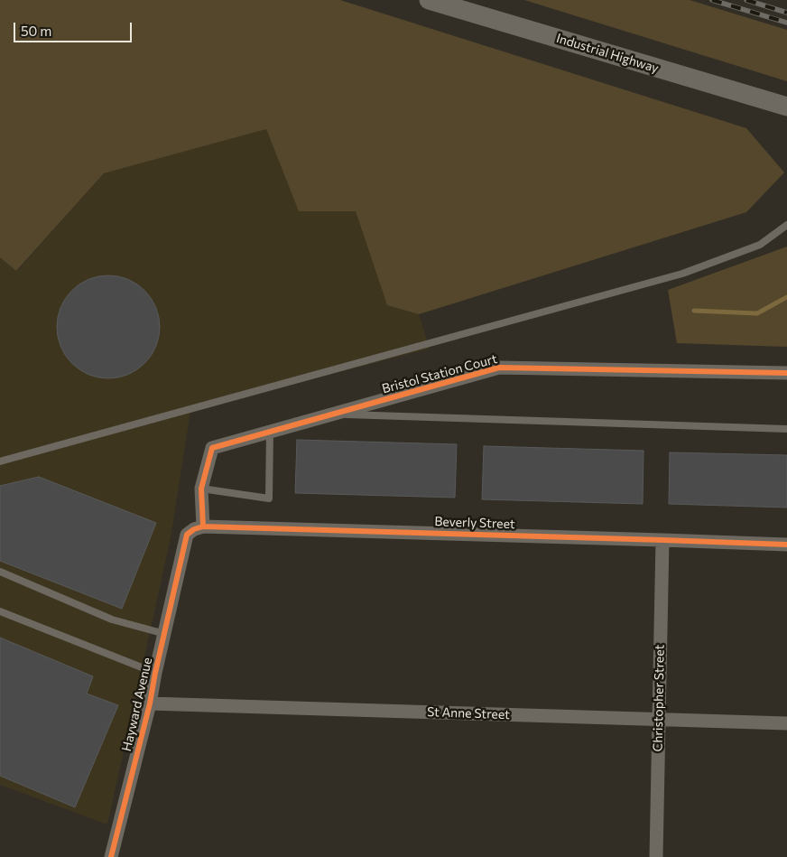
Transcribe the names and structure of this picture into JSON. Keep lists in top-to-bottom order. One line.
{"streets":{"main road":["Industrial Highway"],"street":["Bristol Station Court","Beverly Street","Christopher Street","Hayward Avenue","St Anne Street"]},"crossings":[["Bristol Station Court","Beverly Street"],["Bristol Station Court","Hayward Avenue"],["Beverly Street","Christopher Street"],["Beverly Street","Hayward Avenue"],["Christopher Street","St Anne Street"],["Hayward Avenue","St Anne Street"]],"scale_bar":"50 m"}
